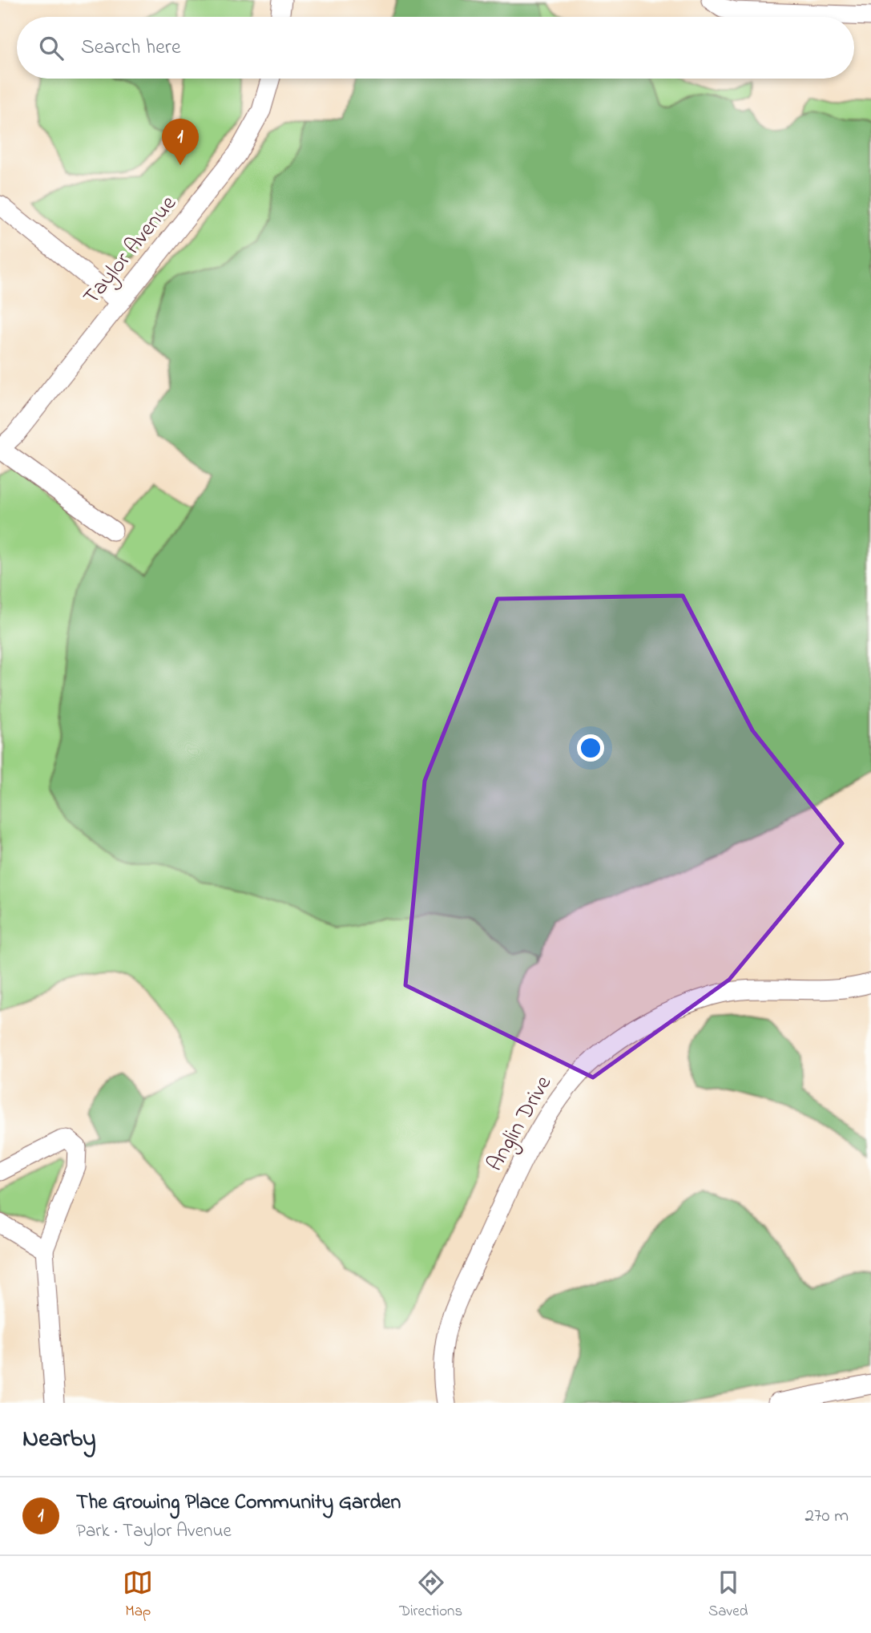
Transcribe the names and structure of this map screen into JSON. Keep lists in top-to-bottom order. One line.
{"streets":{"street":["Taylor Avenue","Anglin Drive"]},"page":{"search":"Search here","pins":"1","heading":"Nearby","list":[{"mark":"1","name":"The Growing Place Community Garden","note":"Park · Taylor Avenue","value":"270 m"}],"nav":["Map","Directions","Saved"]}}
